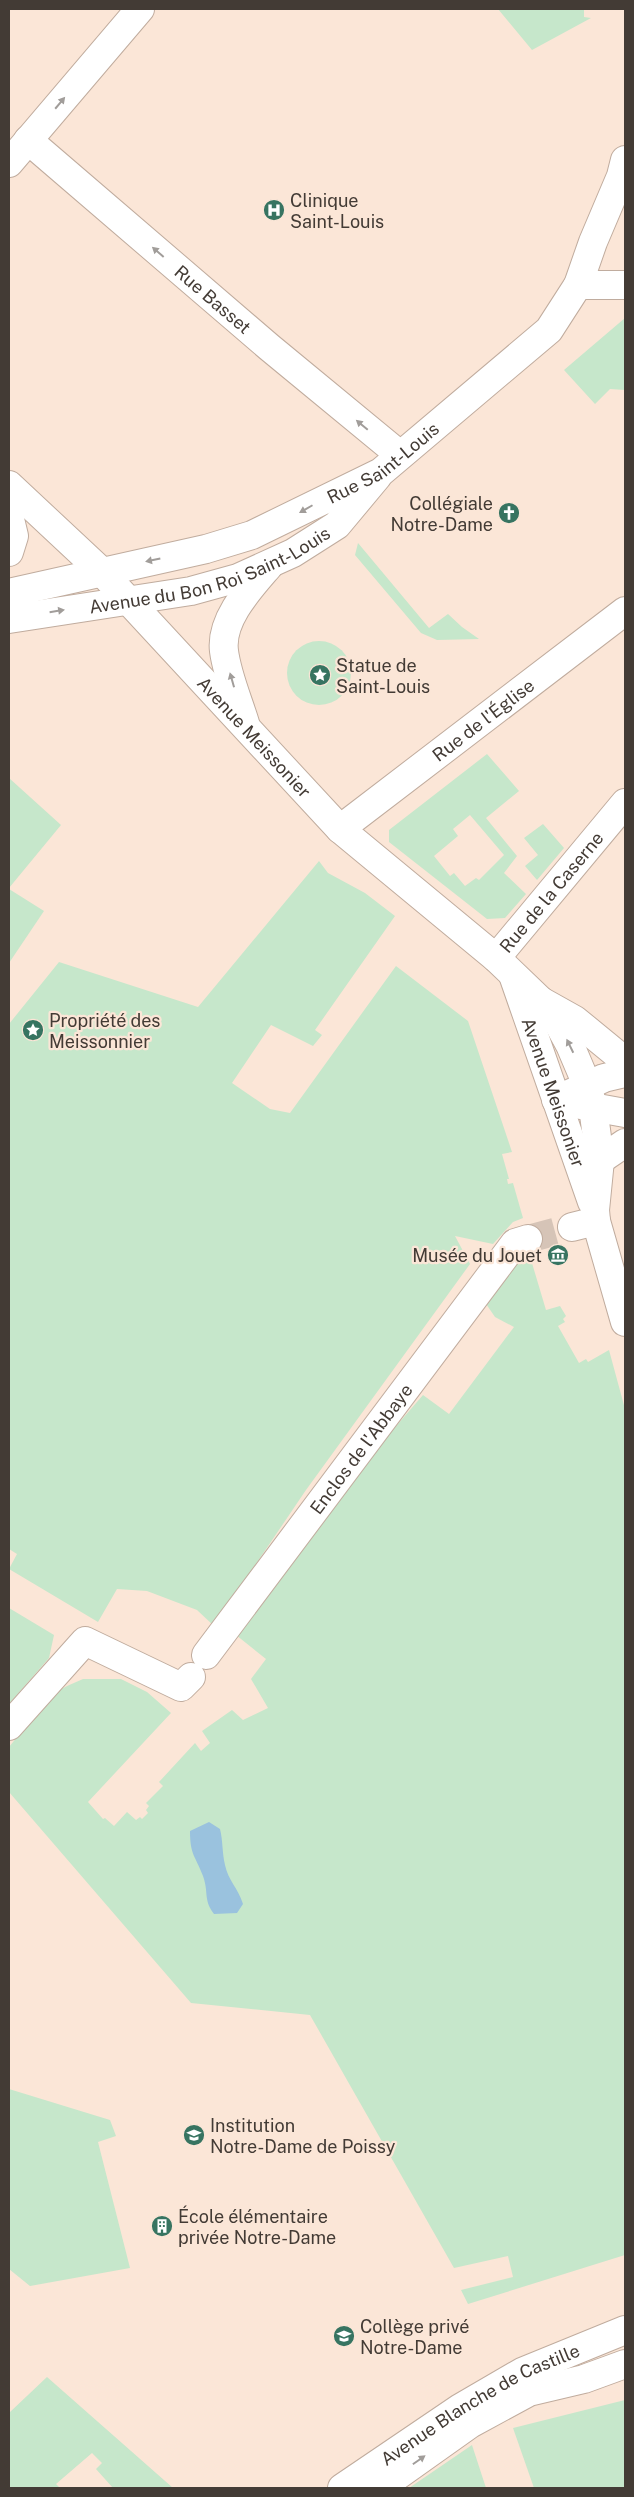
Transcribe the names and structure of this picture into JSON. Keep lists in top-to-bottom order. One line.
{"streets":{"street":["Rue Basset","Rue Saint-Louis","Avenue du Bon Roi Saint-Louis","Rue de l'Église","Avenue Meissonier","Rue de la Caserne","Enclos de l'Abbaye","Avenue Blanche de Castille"]},"crossings":[["Rue Basset","Rue Saint-Louis"],["Rue Basset","Avenue du Bon Roi Saint-Louis"],["Rue Saint-Louis","Avenue du Bon Roi Saint-Louis"],["Rue Saint-Louis","Avenue Meissonier"],["Avenue du Bon Roi Saint-Louis","Avenue Meissonier"],["Rue de l'Église","Avenue Meissonier"],["Avenue Meissonier","Rue de la Caserne"]],"one_way":["Rue Basset","Rue Saint-Louis"],"places":{"hospital":["Clinique Saint-Louis"],"church":["Collégiale Notre-Dame"],"place":["Statue de Saint-Louis","Propriété des Meissonnier"],"museum":["Musée du Jouet"],"school or university":["Institution Notre-Dame de Poissy","Collège privé Notre-Dame"],"building":["École élémentaire privée Notre-Dame"]}}
